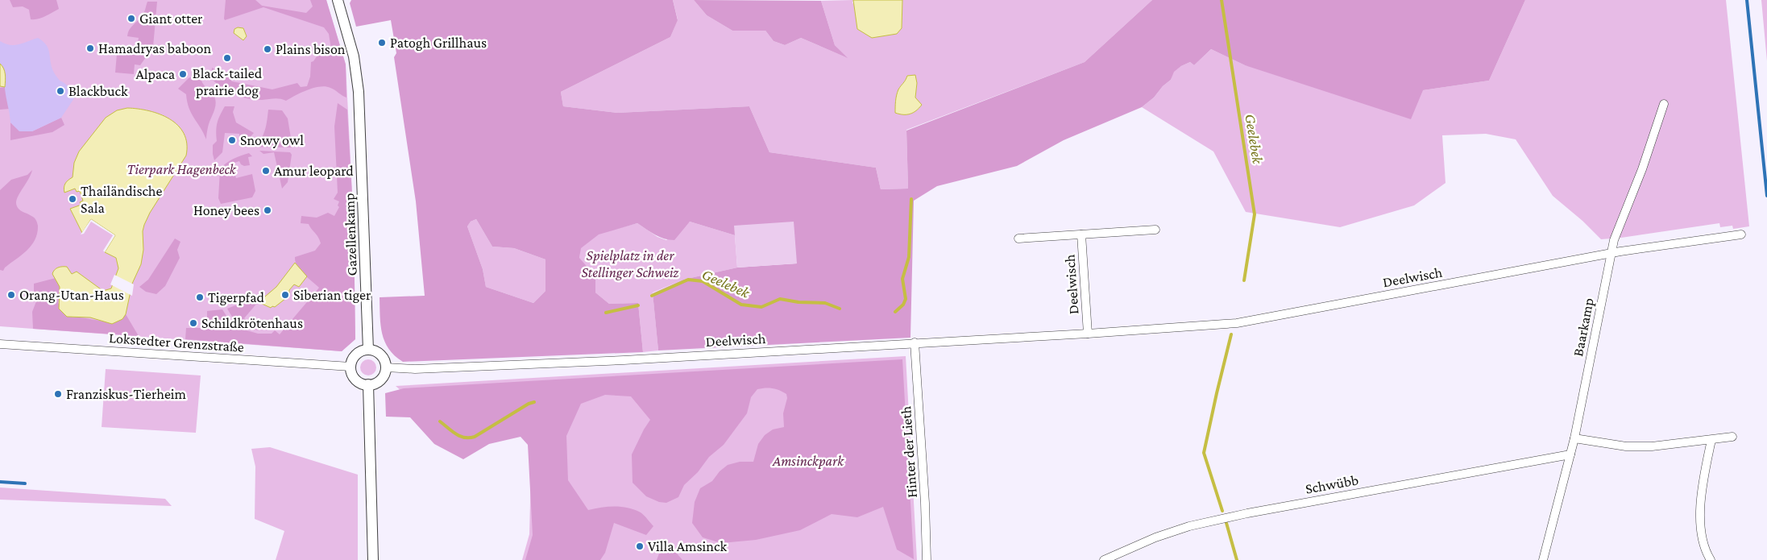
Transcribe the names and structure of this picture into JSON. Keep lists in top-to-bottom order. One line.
{"streets":{"street":["Gazellenkamp","Deelwisch","Baarkamp","Lokstedter Grenzstraße","Hinter der Lieth","Schwübb"]},"crossings":[["Gazellenkamp","Deelwisch"],["Gazellenkamp","Lokstedter Grenzstraße"],["Deelwisch","Baarkamp"],["Deelwisch","Lokstedter Grenzstraße"],["Deelwisch","Hinter der Lieth"],["Baarkamp","Schwübb"]],"water":["Geelebek"],"parks":["Tierpark Hagenbeck","Spielplatz in der Stellinger Schweiz","Amsinckpark"],"places":["Giant otter","Patogh Grillhaus","Hamadryas baboon","Plains bison","Black-tailed prairie dog","Alpaca","Blackbuck","Snowy owl","Amur leopard","Thailändische Sala","Honey bees","Orang-Utan-Haus","Siberian tiger","Tigerpfad","Schildkrötenhaus","Franziskus-Tierheim","Villa Amsinck"]}
